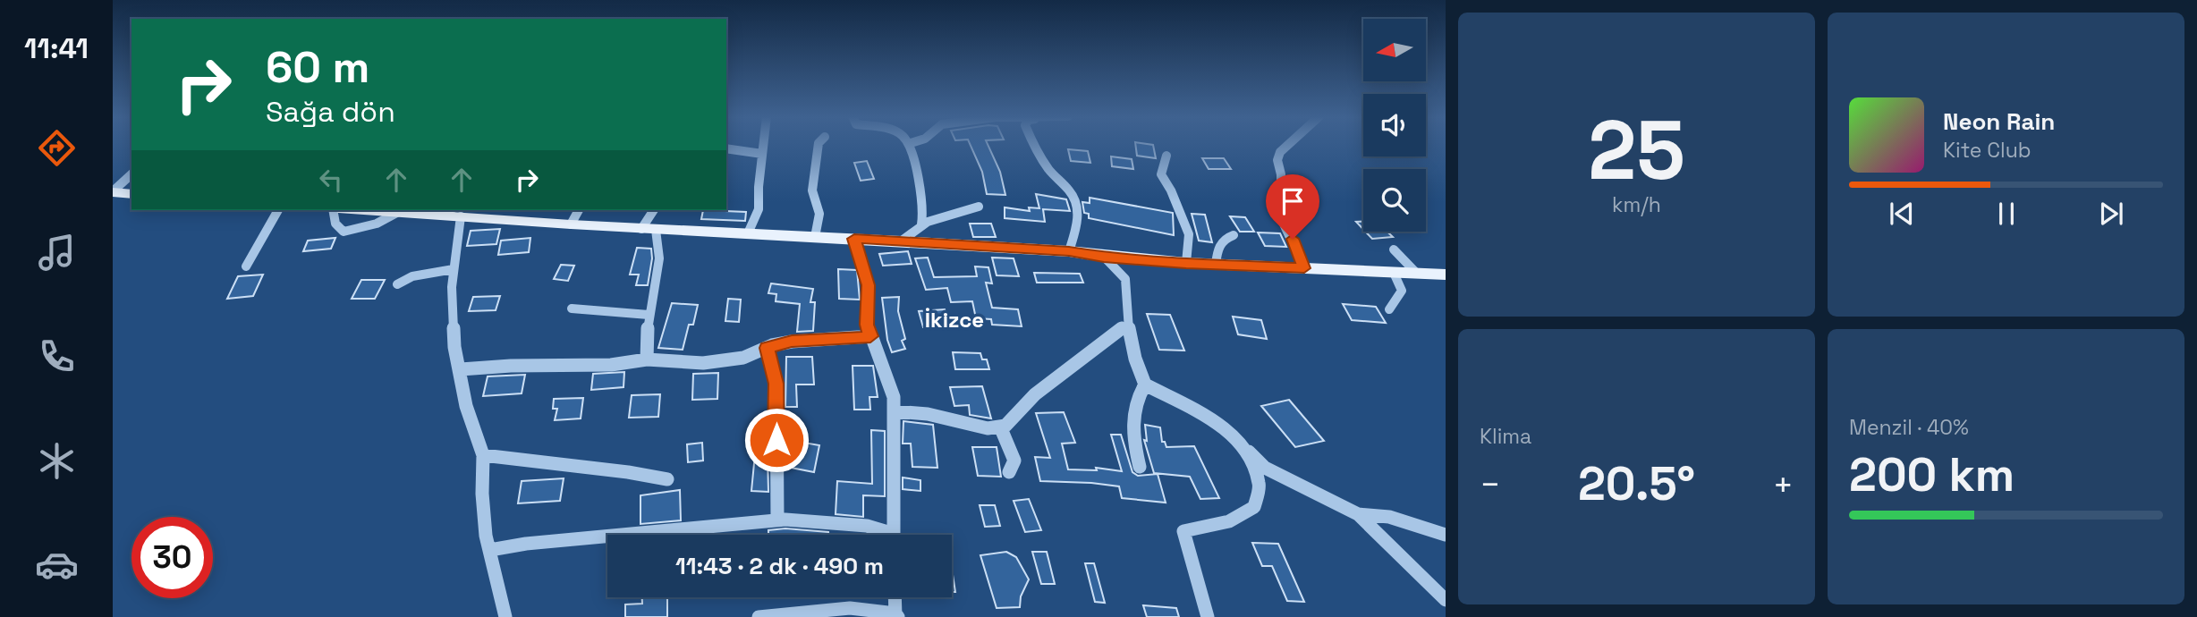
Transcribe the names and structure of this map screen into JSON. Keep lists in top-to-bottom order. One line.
{"districts":["İkizce"],"north":"left","page":{"tabs":"11:41","tile":[["25","km/h"],"Klima",["Menzil · 40%","200 km"]],"turn":["60 m","Sağa dön"],"song":["Neon Rain","Kite Club"],"heat":["−","20.5°","+"],"limit":"30","trip":"11:43 · 2 dk · 490 m"}}
